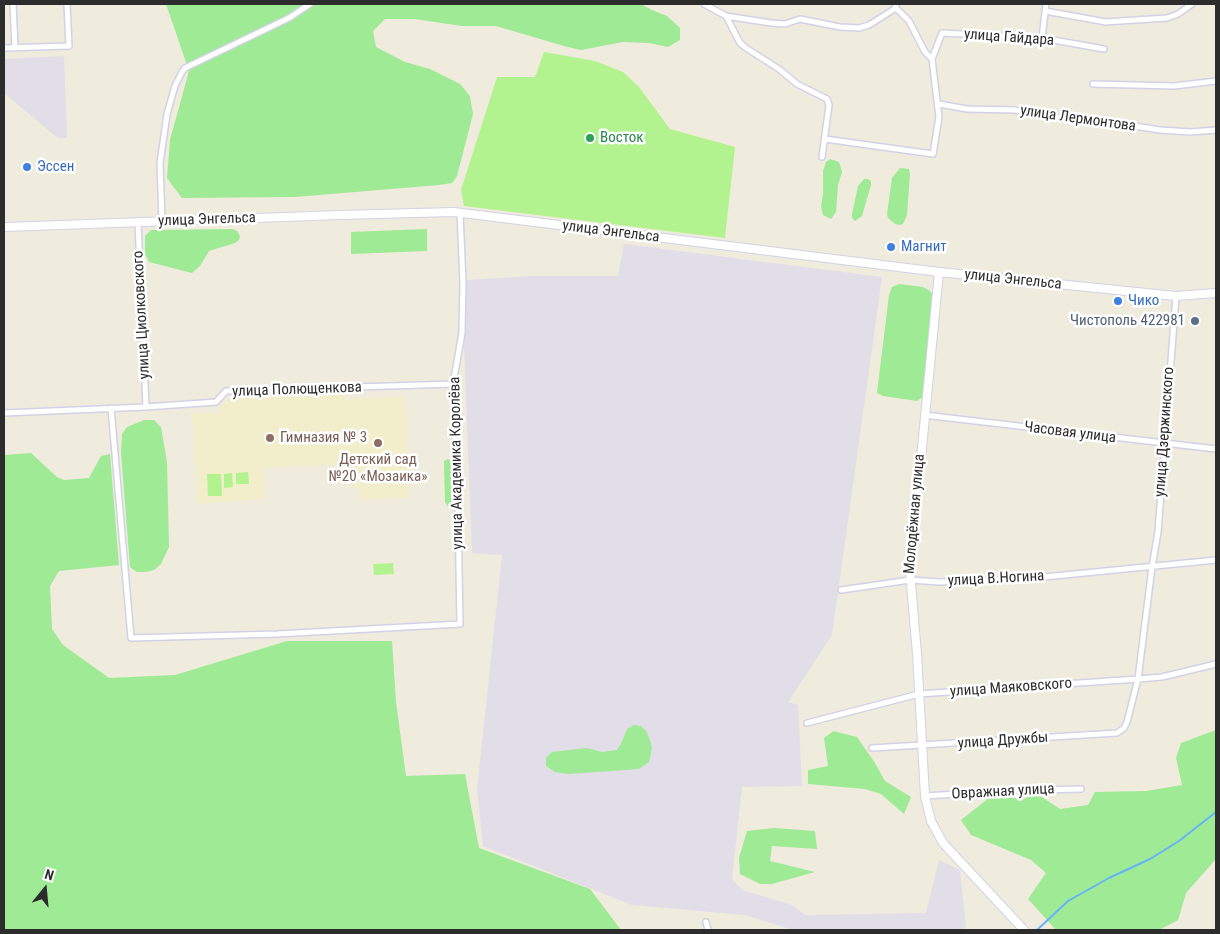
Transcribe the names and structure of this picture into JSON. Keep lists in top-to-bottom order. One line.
{"streets":{"main road":["улица Энгельса","Молодёжная улица"],"street":["улица Гайдара","улица Лермонтова","улица Циолковского","улица Полющенкова","улица Дзержинского","Часовая улица","улица Академика Королёва","улица В.Ногина","улица Маяковского","улица Дружбы","Овражная улица"]},"crossings":[["улица Гайдара","улица Лермонтова"],["улица Энгельса","улица Циолковского"],["улица Энгельса","улица Дзержинского"],["улица Энгельса","улица Академика Королёва"],["улица Энгельса","Молодёжная улица"],["улица Циолковского","улица Полющенкова"],["улица Полющенкова","улица Академика Королёва"],["улица Дзержинского","Часовая улица"],["улица Дзержинского","улица В.Ногина"],["улица Дзержинского","улица Маяковского"],["улица Дзержинского","улица Дружбы"],["Часовая улица","Молодёжная улица"],["Молодёжная улица","улица В.Ногина"],["Молодёжная улица","улица Маяковского"],["Молодёжная улица","улица Дружбы"],["Молодёжная улица","Овражная улица"]],"places":["Восток","Эссен","Магнит","Чико","Чистополь 422981","Гимназия № 3","Детский сад №20 «Мозаика»"],"north":"top"}
